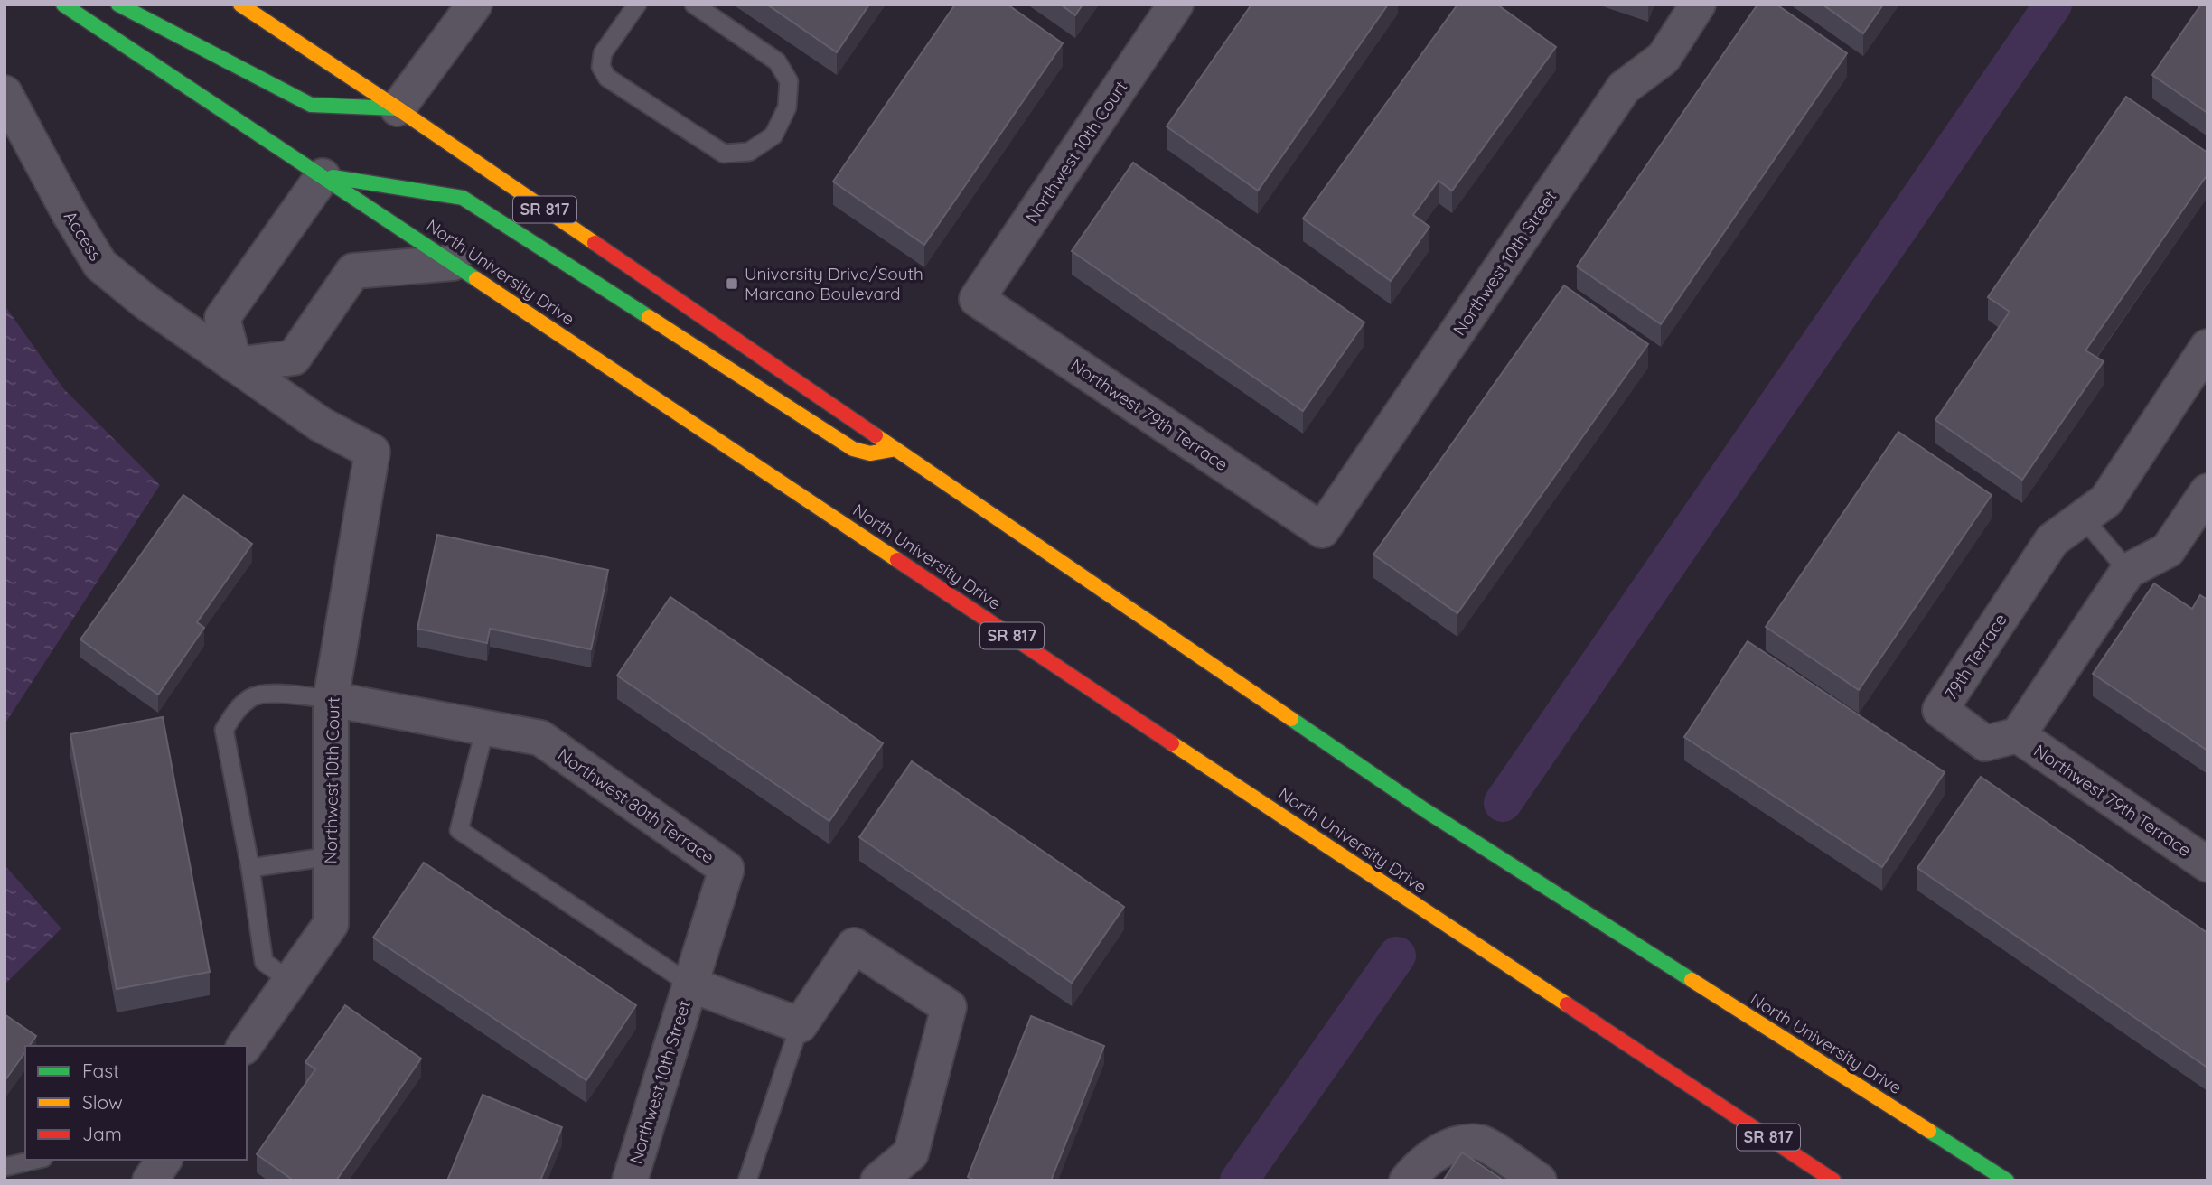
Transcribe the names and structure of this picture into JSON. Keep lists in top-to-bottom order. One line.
{"streets":{"main road":["SR 817","North University Drive"],"street":["Northwest 10th Court","Access","Northwest 10th Street","Northwest 79th Terrace","79th Terrace","Northwest 80th Terrace"]},"crossings":[["Northwest 10th Court","Access"],["Northwest 10th Court","Northwest 79th Terrace"],["Northwest 10th Court","Northwest 80th Terrace"],["Northwest 10th Street","Northwest 79th Terrace"],["Northwest 10th Street","Northwest 80th Terrace"],["Northwest 79th Terrace","79th Terrace"]],"places":{"transit":["University Drive/South Marcano Boulevard"]},"legend":["Fast","Slow","Jam"]}
